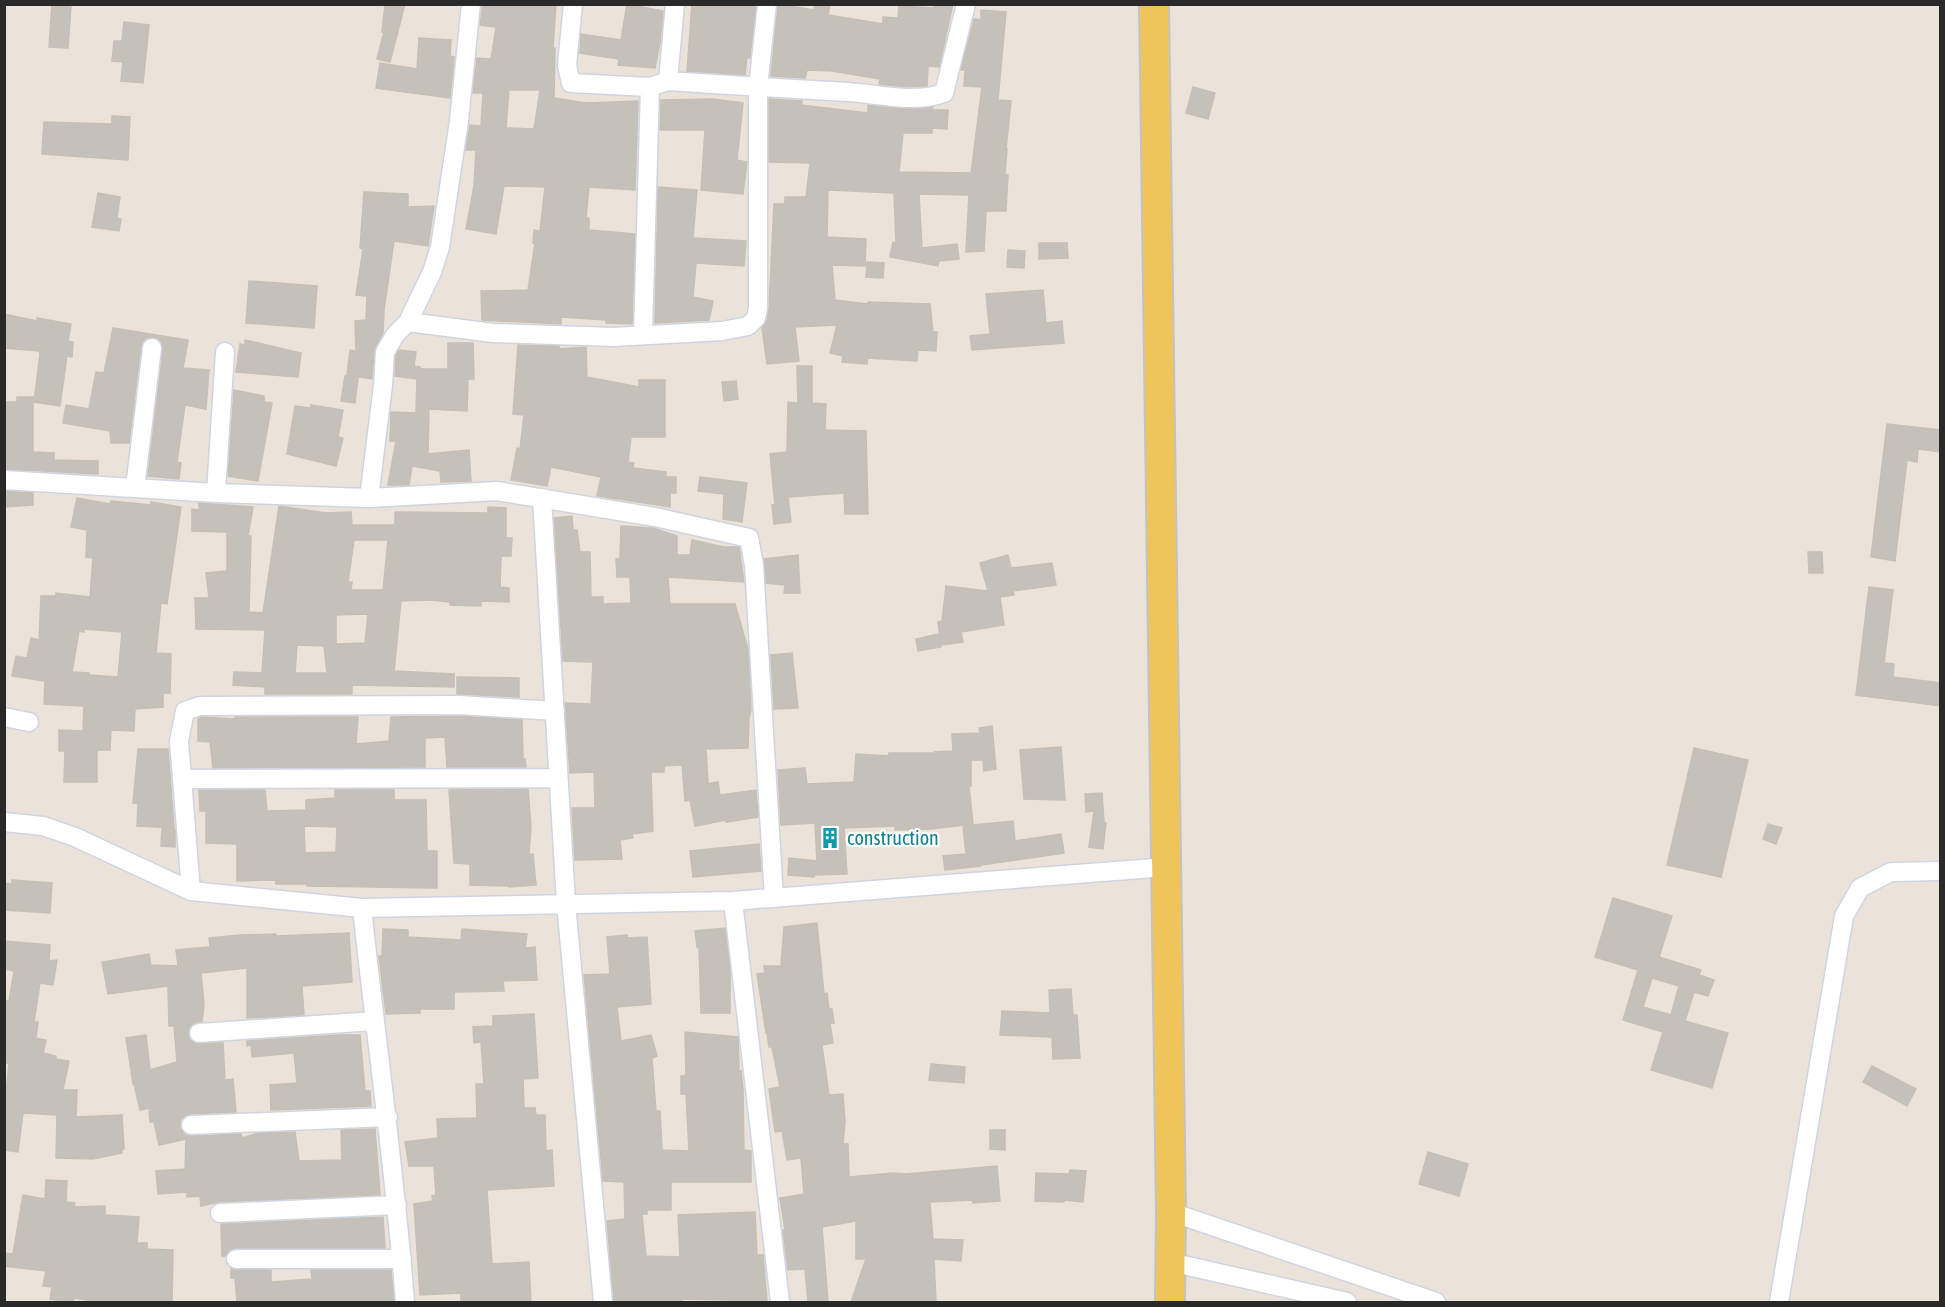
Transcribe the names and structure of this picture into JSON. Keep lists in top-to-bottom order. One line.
{"places":{"building":["construction"]}}
